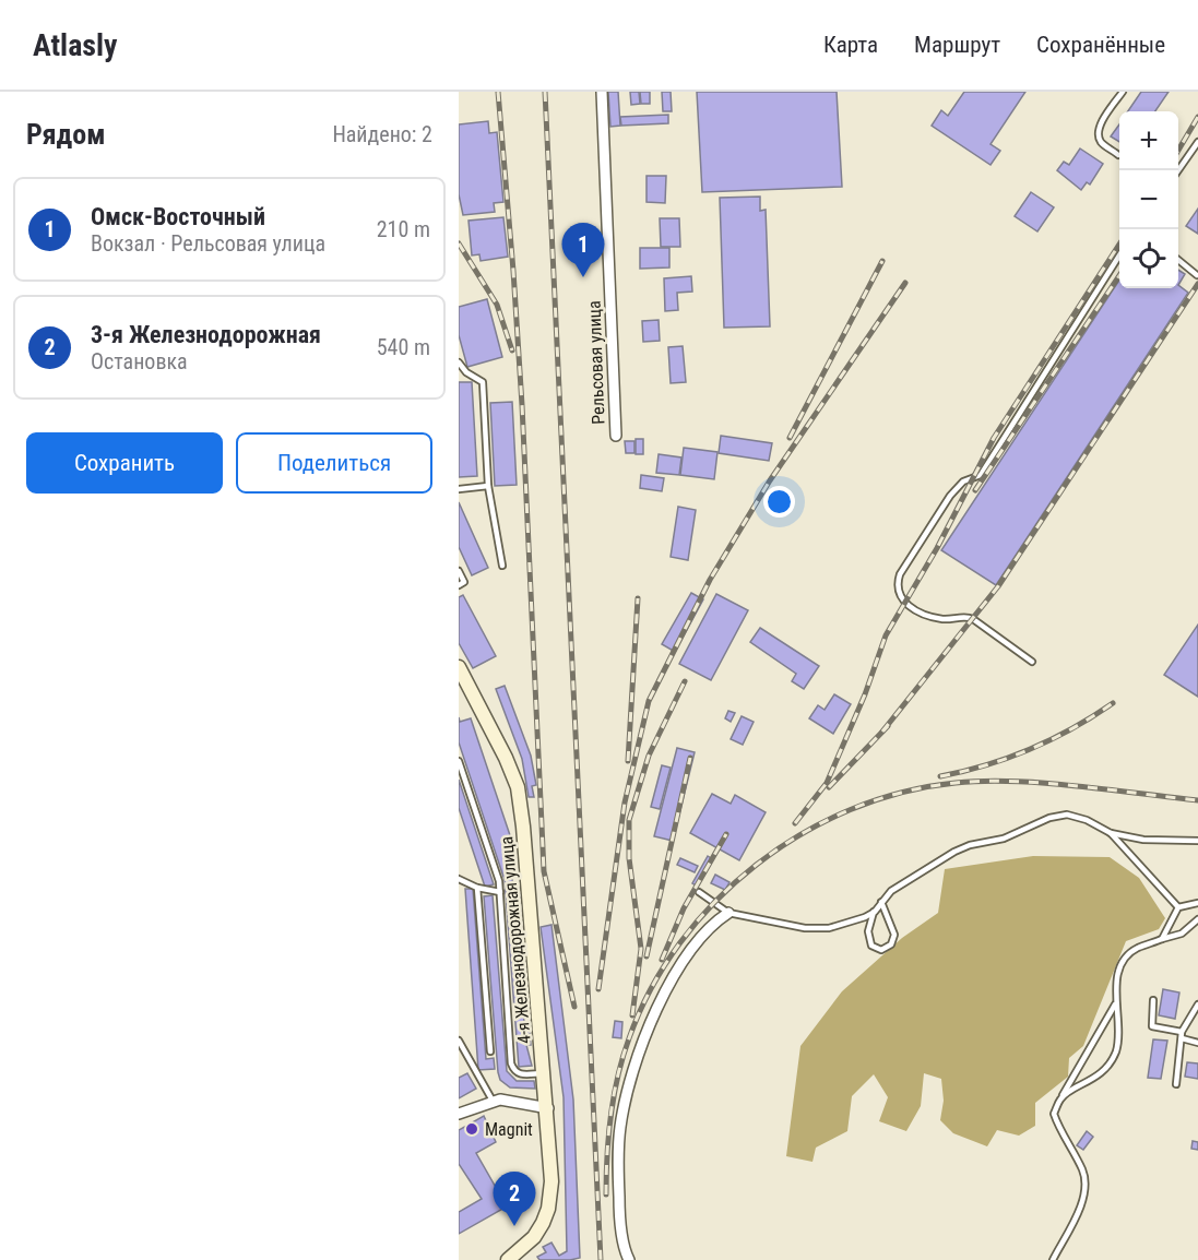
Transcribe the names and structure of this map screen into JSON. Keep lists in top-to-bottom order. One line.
{"streets":{"main road":["4-я Железнодорожная улица"],"street":["Рельсовая улица"]},"places":["Magnit"],"page":{"header":"Atlasly","nav":["Карта","Маршрут","Сохранённые"],"heading":["Рядом","Найдено: 2"],"map_buttons":["+","−"],"list":[{"mark":"1","name":"Омск-Восточный","note":"Вокзал · Рельсовая улица","value":"210 m"},{"mark":"2","name":"3-я Железнодорожная","note":"Остановка","value":"540 m"}],"pins":["1","2"],"buttons":["Сохранить","Поделиться"]}}
